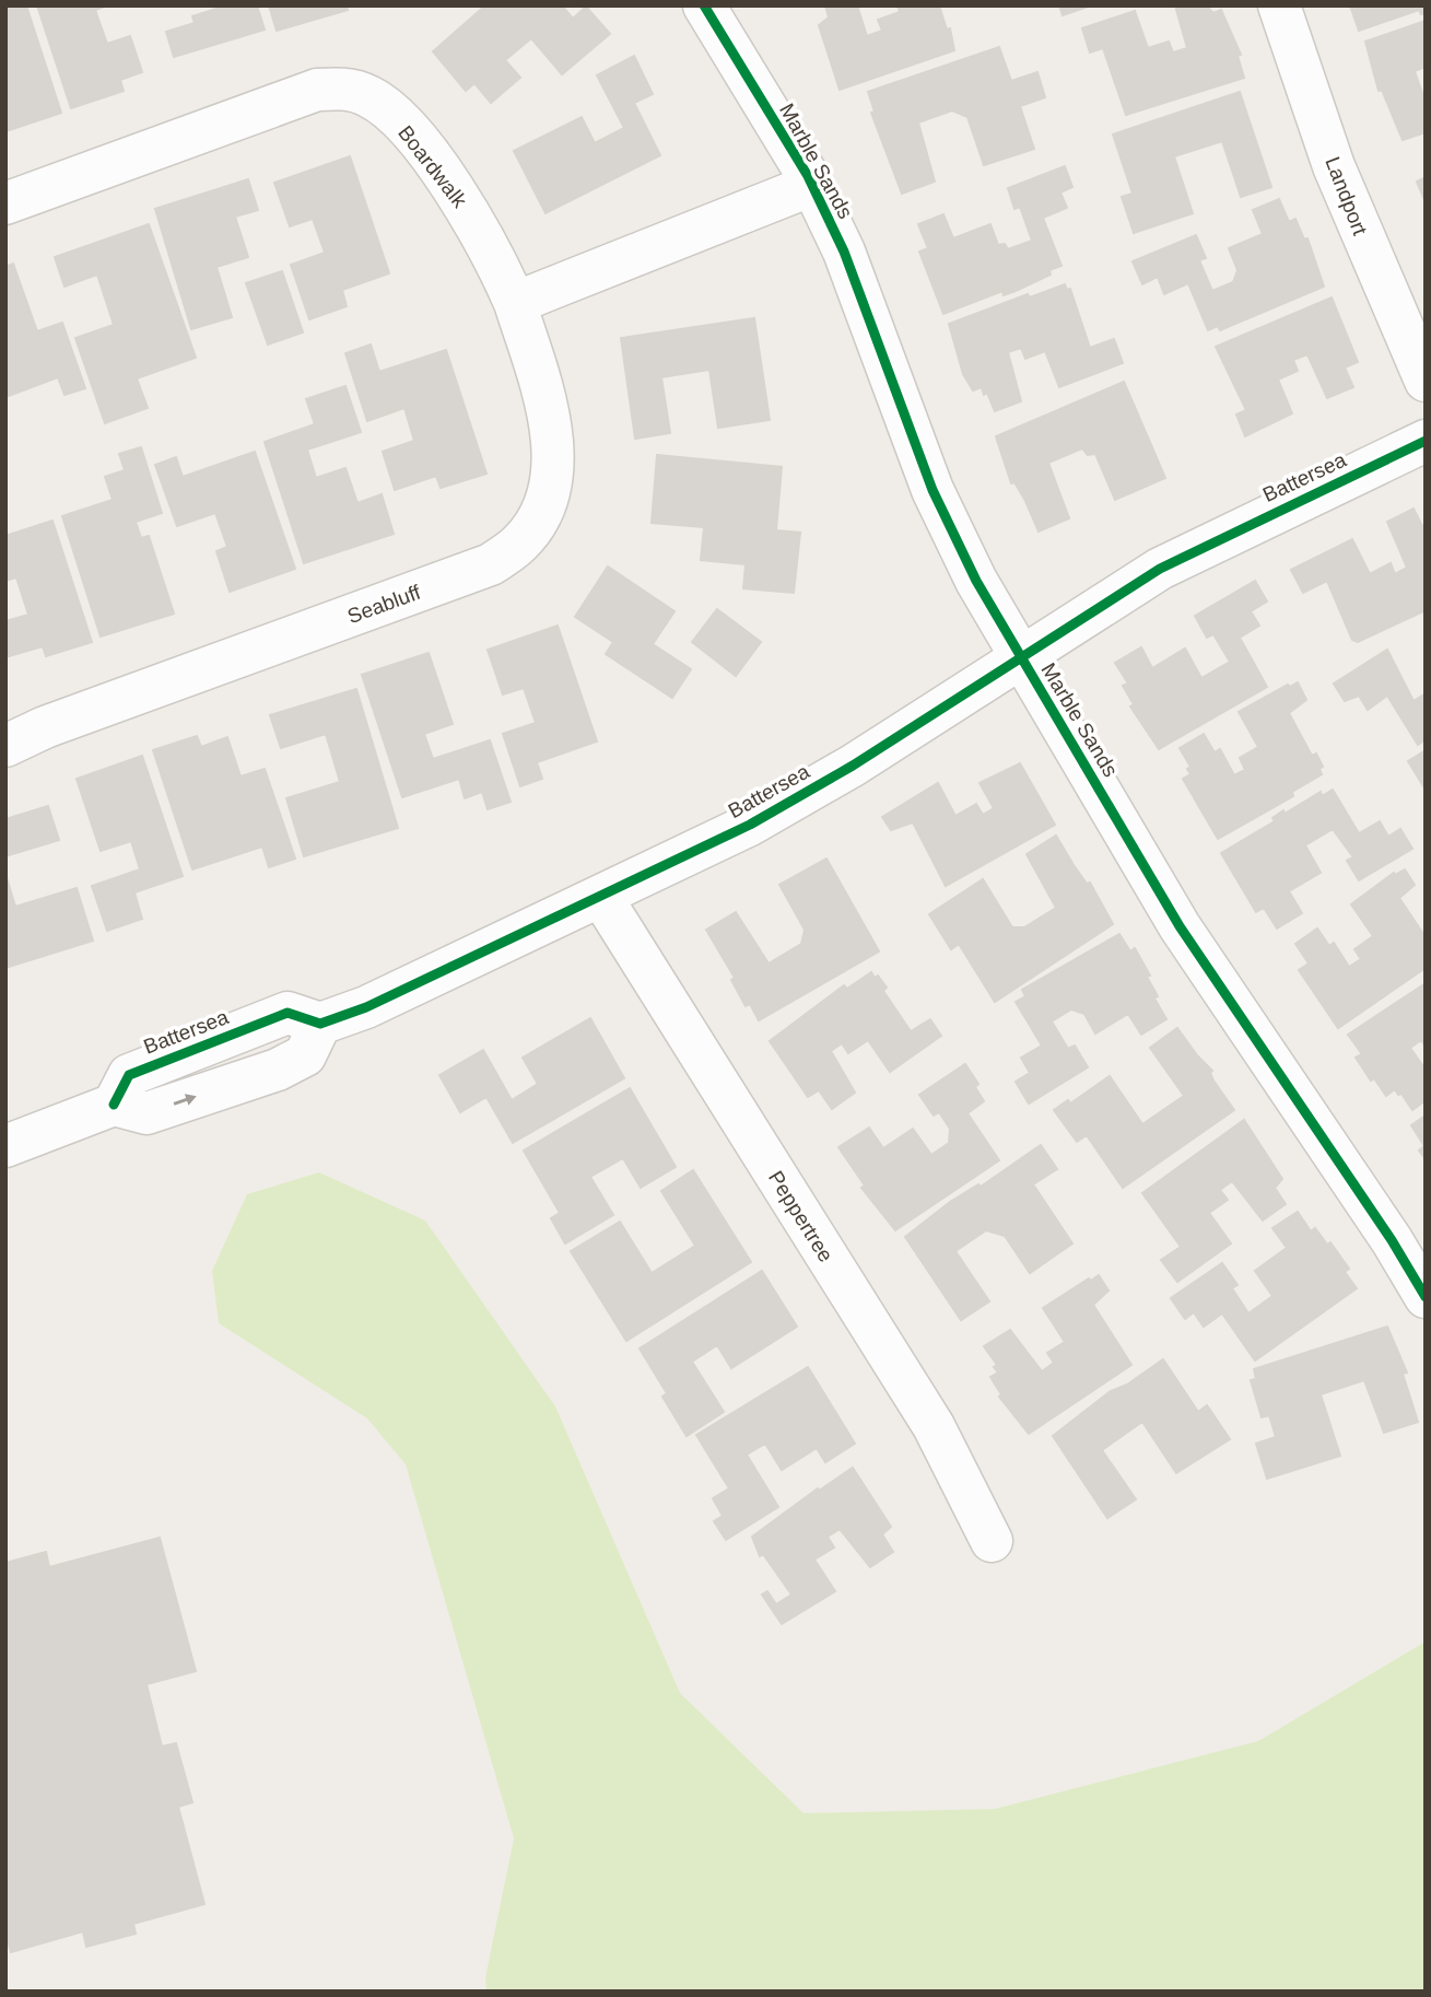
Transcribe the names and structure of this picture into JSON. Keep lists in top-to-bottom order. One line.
{"streets":{"street":["Marble Sands","Boardwalk","Landport","Battersea","Seabluff","Peppertree"]},"crossings":[["Marble Sands","Battersea"],["Boardwalk","Seabluff"],["Battersea","Peppertree"]]}
